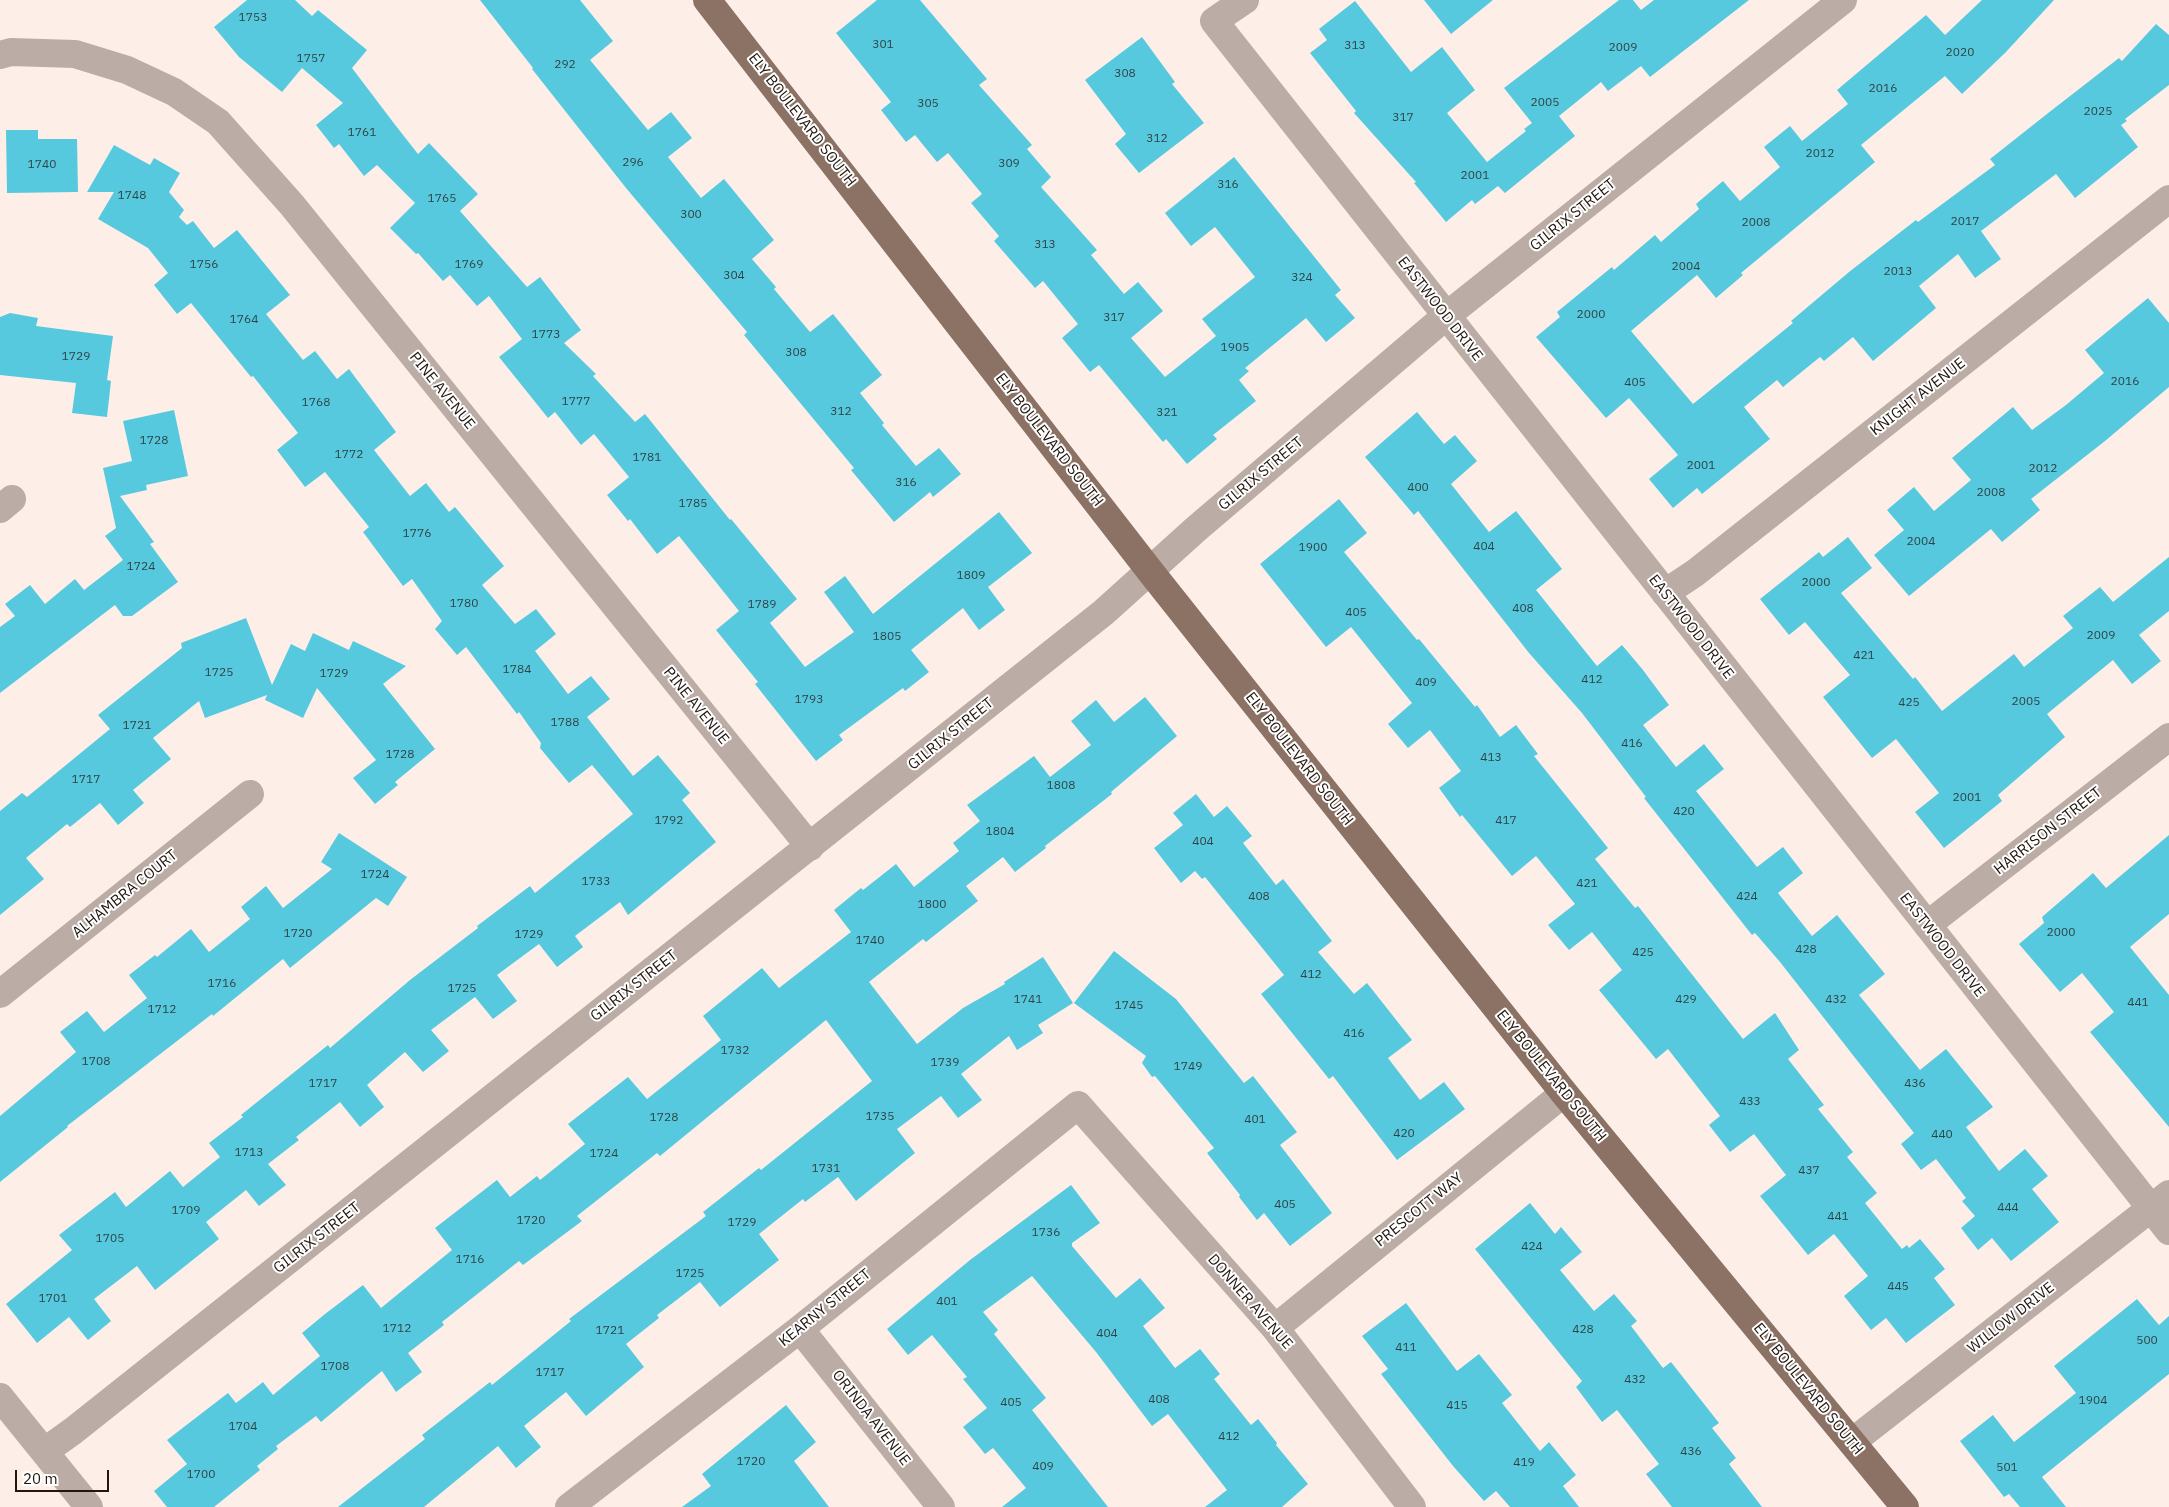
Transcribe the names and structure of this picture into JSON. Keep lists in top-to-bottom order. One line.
{"streets":{"main road":["ELY BOULEVARD SOUTH"],"street":["GILRIX STREET","EASTWOOD DRIVE","PINE AVENUE","KNIGHT AVENUE","HARRISON STREET","ALHAMBRA COURT","PRESCOTT WAY","DONNER AVENUE","KEARNY STREET","WILLOW DRIVE","ORINDA AVENUE"]},"crossings":[["ELY BOULEVARD SOUTH","GILRIX STREET"],["ELY BOULEVARD SOUTH","PRESCOTT WAY"],["ELY BOULEVARD SOUTH","WILLOW DRIVE"],["GILRIX STREET","EASTWOOD DRIVE"],["GILRIX STREET","PINE AVENUE"],["EASTWOOD DRIVE","KNIGHT AVENUE"],["EASTWOOD DRIVE","HARRISON STREET"],["EASTWOOD DRIVE","WILLOW DRIVE"],["PRESCOTT WAY","DONNER AVENUE"],["DONNER AVENUE","KEARNY STREET"],["KEARNY STREET","ORINDA AVENUE"]],"house_numbers":["1753","301","313","2009","2020","1757","292","308","2016","2005","305","2025","317","1761","312","2012","296","309","1740","2001","316","1748","1765","300","2017","2008","313","1756","1769","2004","2013","304","324","2000","317","1764","1773","1905","308","1729","2016","405","1777","1768","312","321","1728","1772","1781","2001","2012","316","400","2008","1785","1776","2004","404","1900","1724","1809","2000","1780","1789","408","405","2009","1805","421","1784","1725","1729","412","409","1793","2005","425","1788","1721","416","1728","413","1717","1808","2001","420","1792","417","1804","404","1724","1733","421","408","424","1800","2000","1720","1729","1740","428","425","412","1716","1725","1741","429","432","441","1745","1712","416","1732","1708","1739","1749","1717","436","433","1735","1728","401","420","440","1713","1724","1731","437","405","444","1709","441","1720","1729","1736","1705","424","1716","1725","445","1701","401","1712","428","1721","404","500","411","1708","1717","432","408","1904","405","415","1704","412","436","1720","419","409","501","1700"],"scale_bar":"20 m"}
